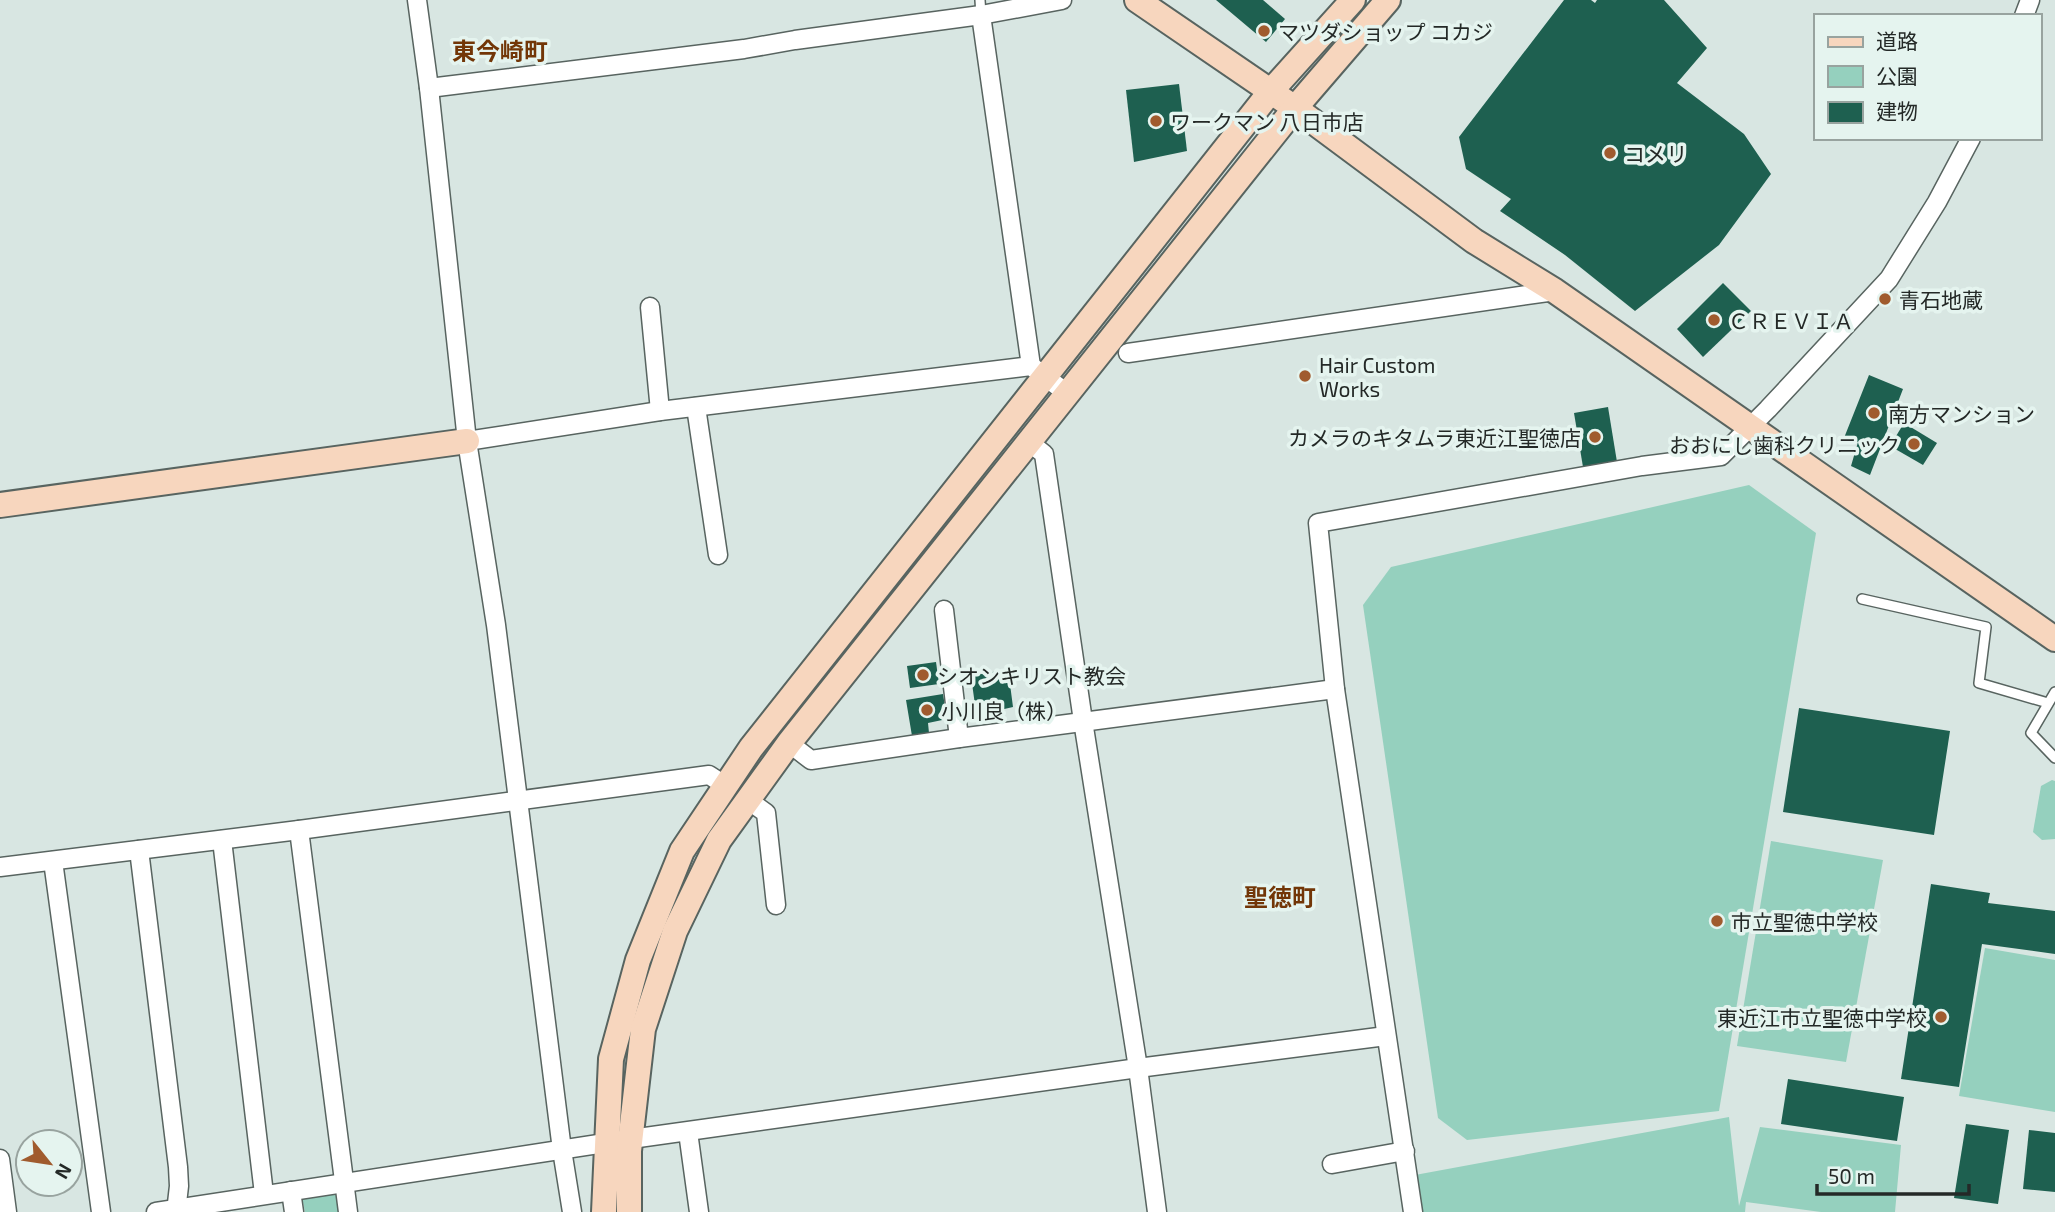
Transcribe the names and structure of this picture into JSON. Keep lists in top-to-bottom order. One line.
{"districts":["東今崎町","聖徳町"],"places":["マツダショップ コカジ","ワークマン 八日市店","コメリ","青石地蔵","ＣＲＥＶＩＡ","Hair Custom Works","南方マンション","カメラのキタムラ東近江聖徳店","おおにし歯科クリニック","シオンキリスト教会","小川良（株）","市立聖徳中学校","東近江市立聖徳中学校"],"legend":["道路","公園","建物"],"scale_bar":"50 m","north":"bottom right"}
